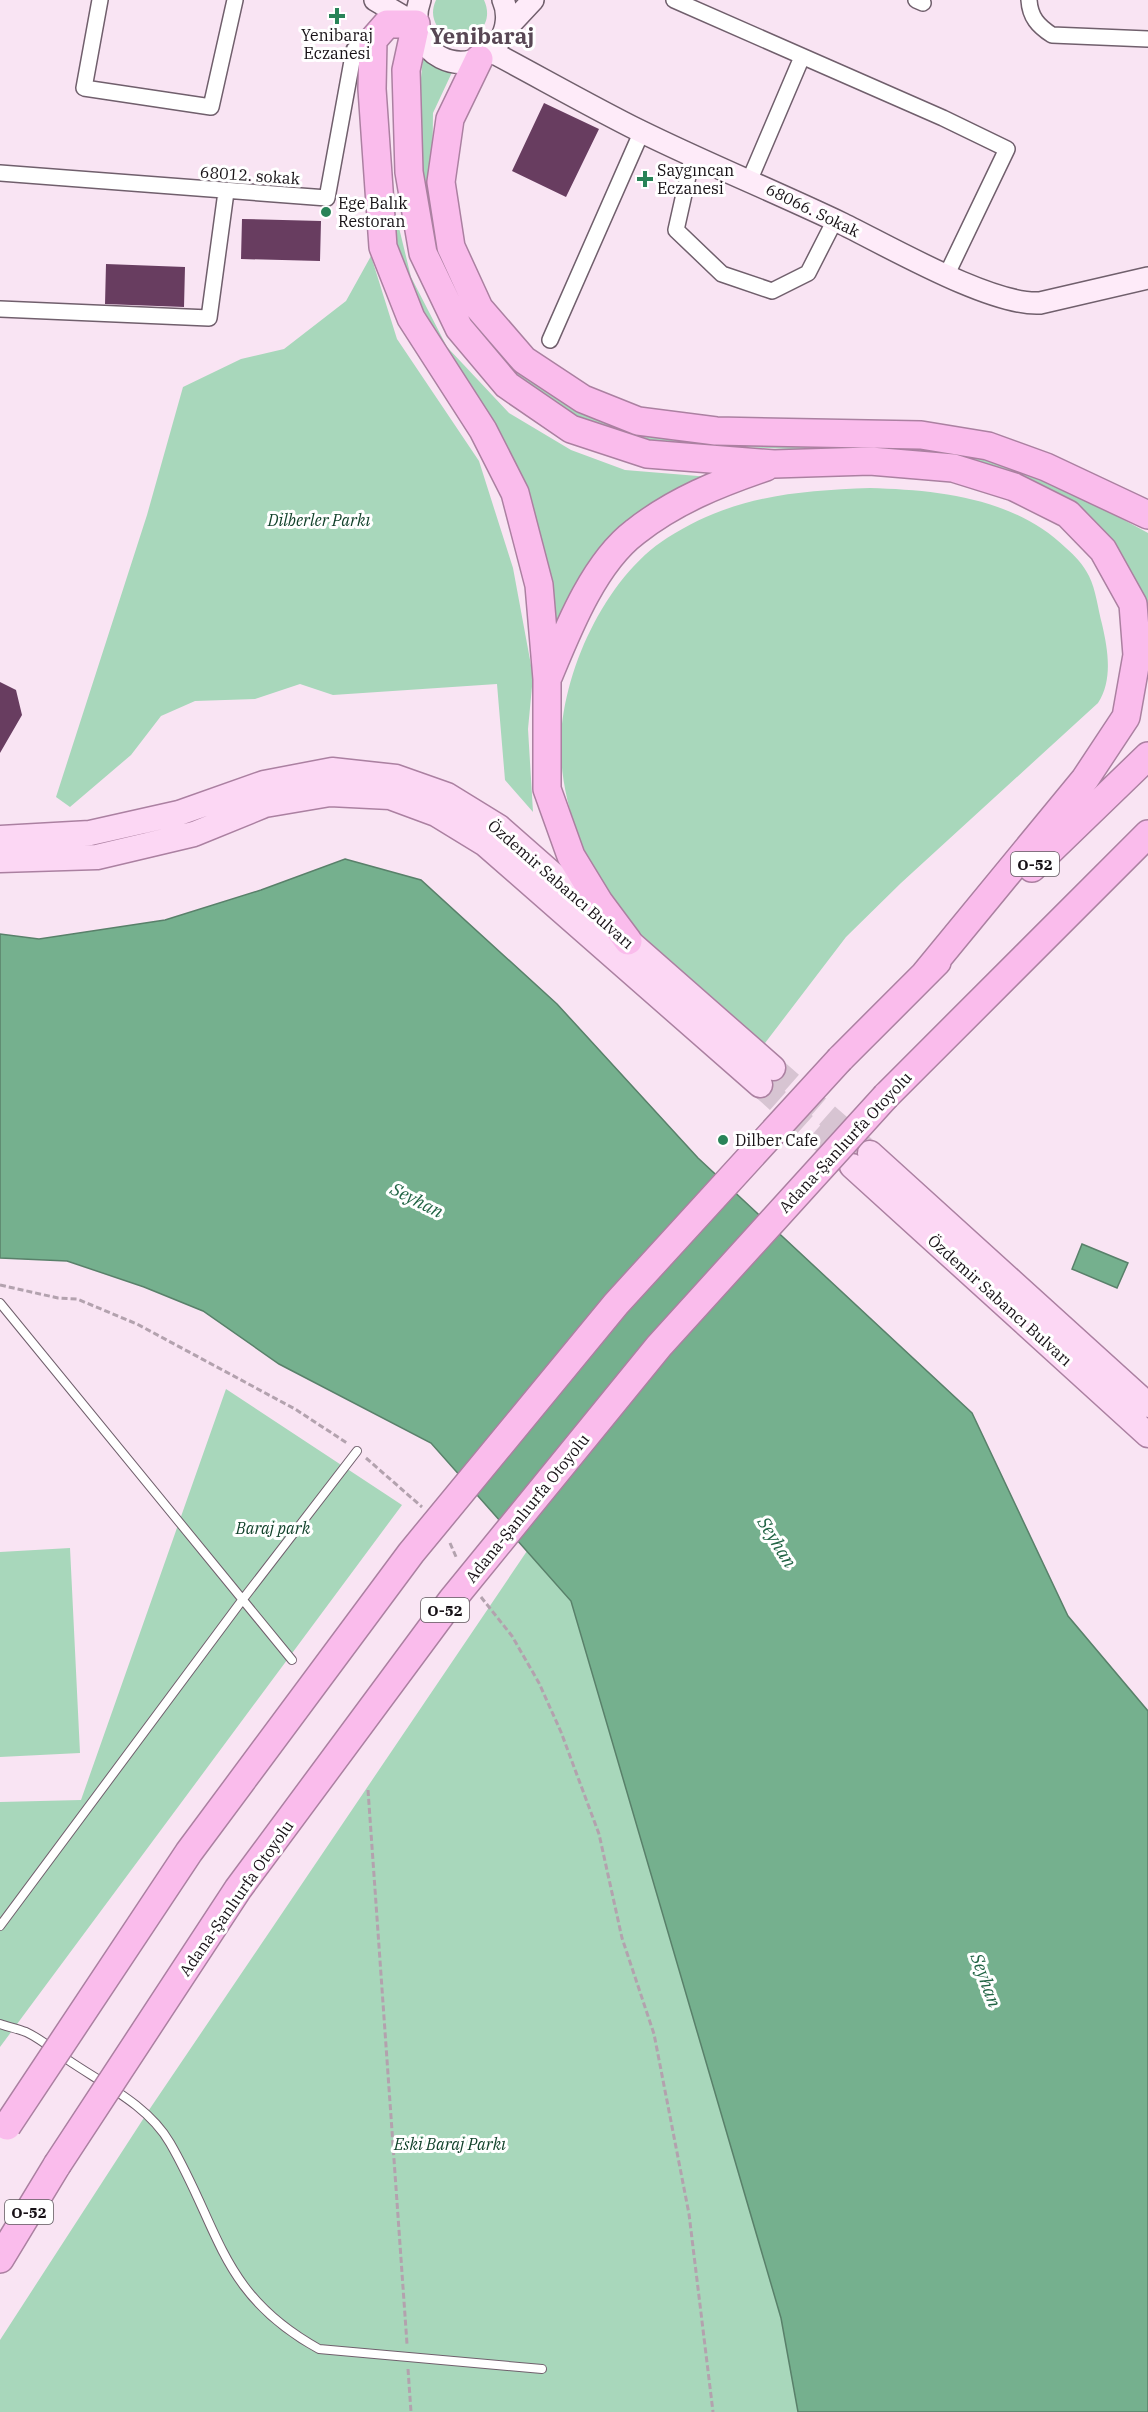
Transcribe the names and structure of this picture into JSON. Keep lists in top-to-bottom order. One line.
{"streets":{"highway":["O-52","Adana-Şanlıurfa Otoyolu"],"main road":["68066. Sokak","Özdemir Sabancı Bulvarı"],"street":["68012. sokak"]},"districts":["Yenibaraj"],"water":["Seyhan"],"parks":["Dilberler Parkı","Baraj park","Eski Baraj Parkı"],"places":{"health":["Yenibaraj Eczanesi","Saygıncan Eczanesi"],"other":["Ege Balık Restoran","Dilber Cafe"]}}
